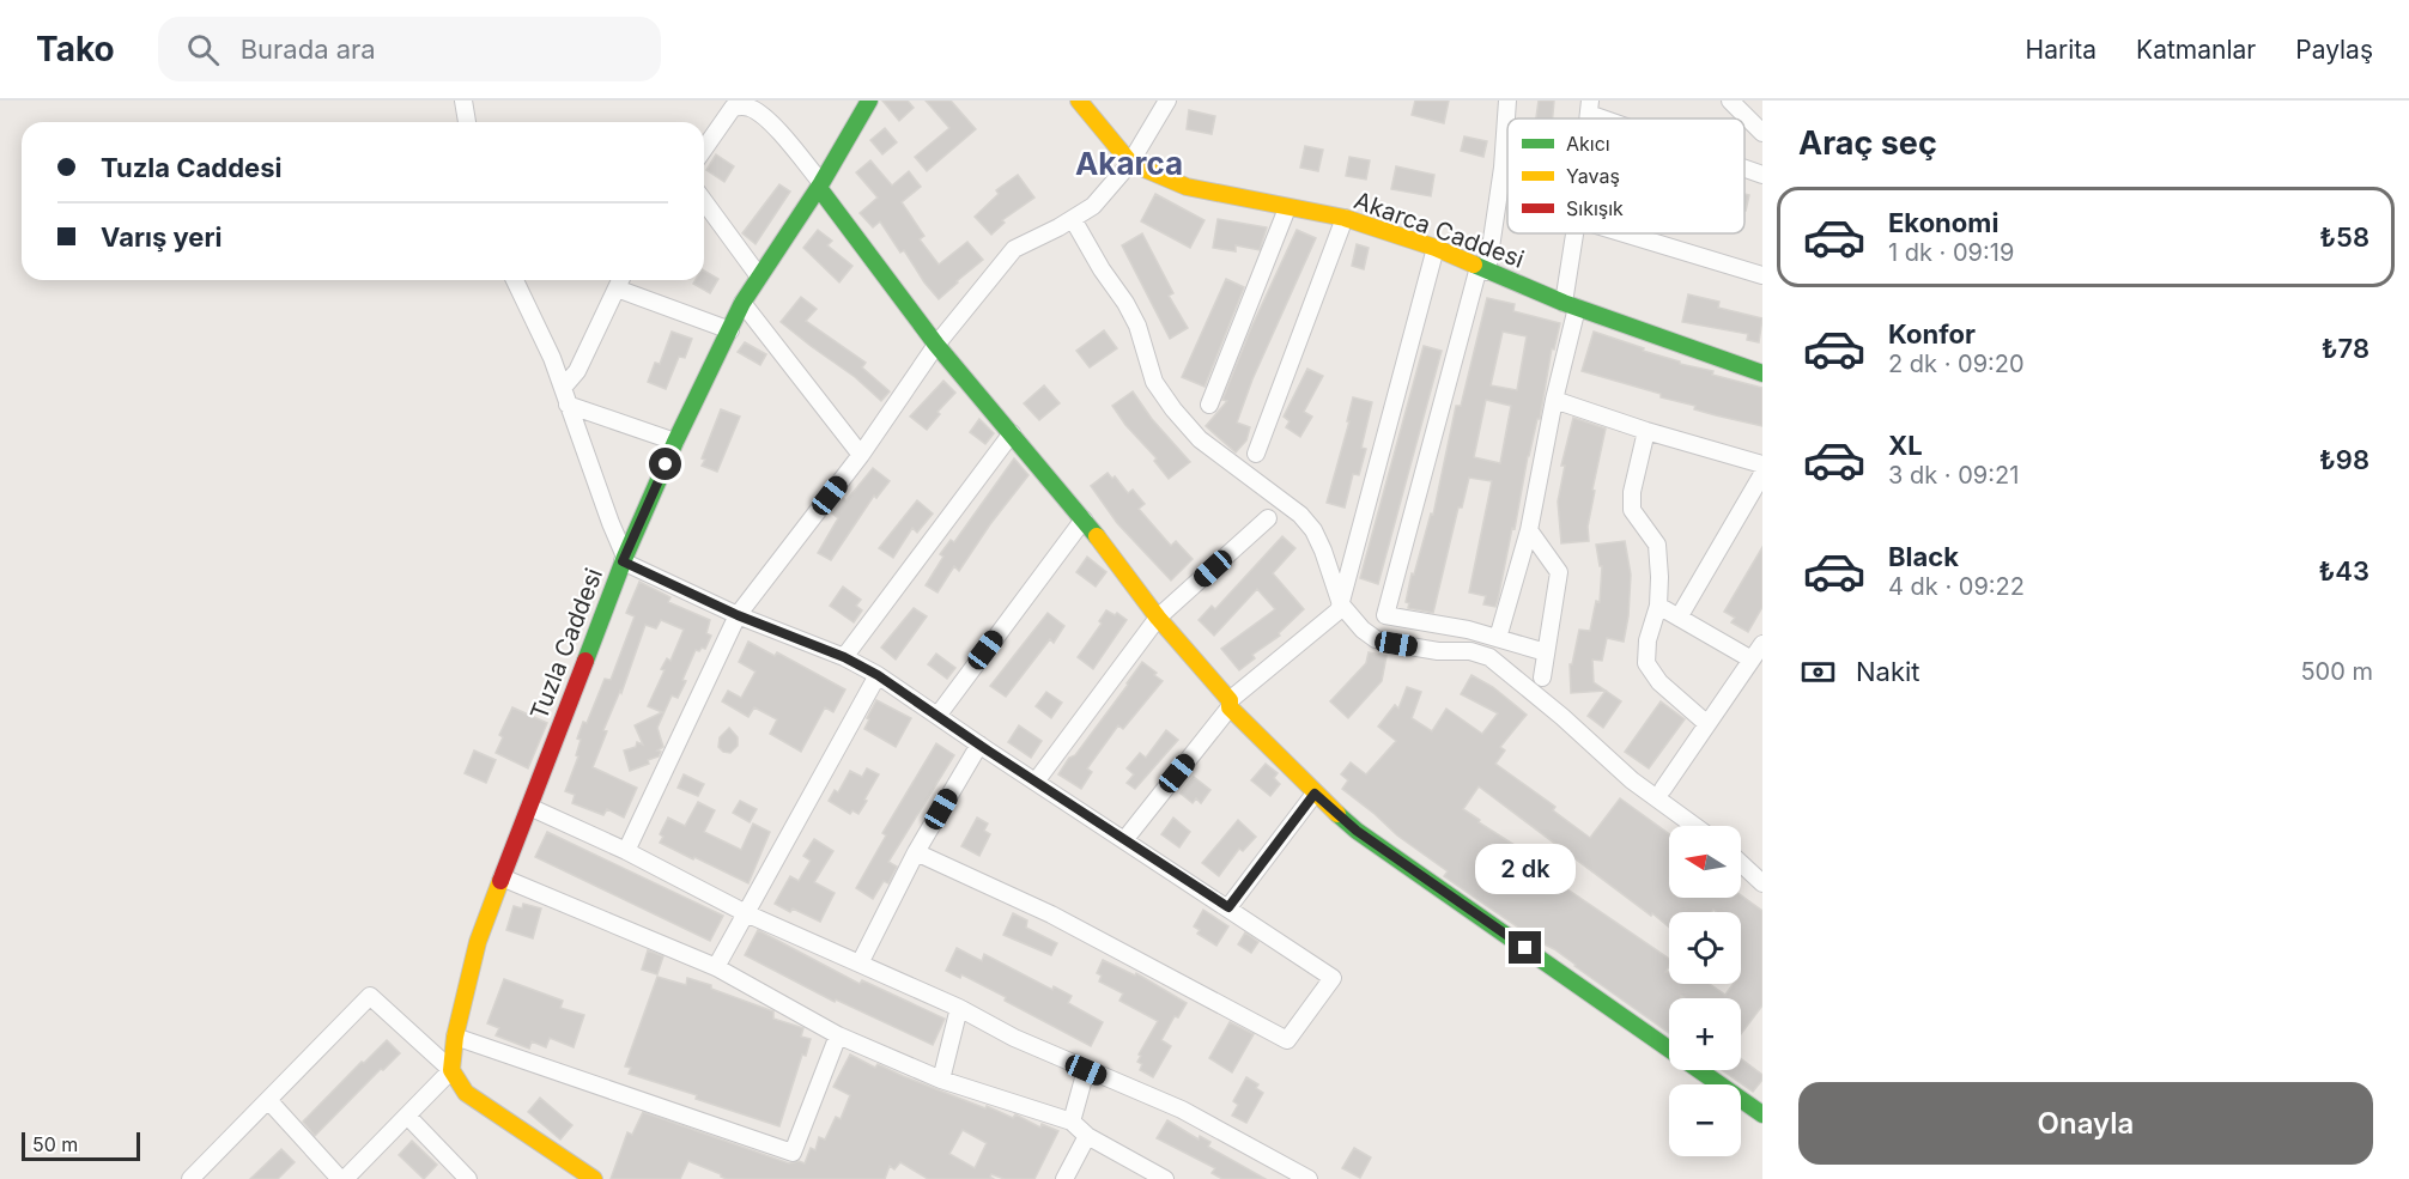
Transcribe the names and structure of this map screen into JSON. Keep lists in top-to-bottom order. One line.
{"streets":{"main road":["Akarca Caddesi","Tuzla Caddesi"]},"districts":["Akarca"],"legend":["Akıcı","Yavaş","Sıkışık"],"scale_bar":"50 m","north":"left","page":{"header":"Tako","search":"Burada ara","nav":["Harita","Katmanlar","Paylaş"],"heading":"Araç seç","banner":["Tuzla Caddesi","Varış yeri"],"list":[{"name":"Ekonomi","note":"1 dk · 09:19","value":"₺58"},{"name":"Konfor","note":"2 dk · 09:20","value":"₺78"},{"name":"XL","note":"3 dk · 09:21","value":"₺98"},{"name":"Black","note":"4 dk · 09:22","value":"₺43"}],"pay":["Nakit","500 m"],"map_buttons":["+","−"],"bubble":"2 dk","buttons":"Onayla","scale":"50 m"}}
